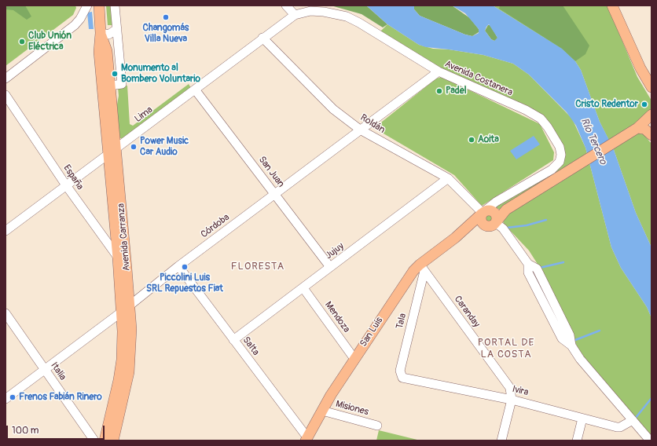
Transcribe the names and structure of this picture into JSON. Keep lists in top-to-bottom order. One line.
{"streets":{"main road":["Avenida Carranza","San Luis"],"street":["Avenida Costanera","Lima","Roldán","San Juan","España","Córdoba","Jujuy","Caranday","Mendoza","Tala","Salta","Italia","Ivira","Misiones"]},"crossings":[["Avenida Costanera","Lima"],["Avenida Costanera","Roldán"],["Avenida Costanera","Córdoba"],["Avenida Costanera","San Luis"],["Lima","Roldán"],["Lima","San Juan"],["Lima","España"],["Lima","Avenida Carranza"],["Roldán","Córdoba"],["Roldán","Jujuy"],["Roldán","San Luis"],["San Juan","Córdoba"],["San Juan","Jujuy"],["España","Avenida Carranza"],["Córdoba","Avenida Carranza"],["Córdoba","Salta"],["Córdoba","Italia"],["Jujuy","Mendoza"],["Jujuy","Salta"],["Caranday","Tala"],["Caranday","San Luis"],["Caranday","Ivira"],["Mendoza","San Luis"],["Tala","San Luis"],["Tala","Ivira"],["San Luis","Salta"],["San Luis","Misiones"]],"districts":["FLORESTA","PORTAL DE LA COSTA"],"water":["Río Tercero"],"places":["Changomás Villa Nueva","Club Unión Eléctrica","Monumento al Bombero Voluntario","Padel","Cristo Redentor","Aoita","Power Music Car Audio","Piccolini Luis SRL Repuestos Fiat","Frenos Fabián Rinero"],"scale_bar":"100 m"}
